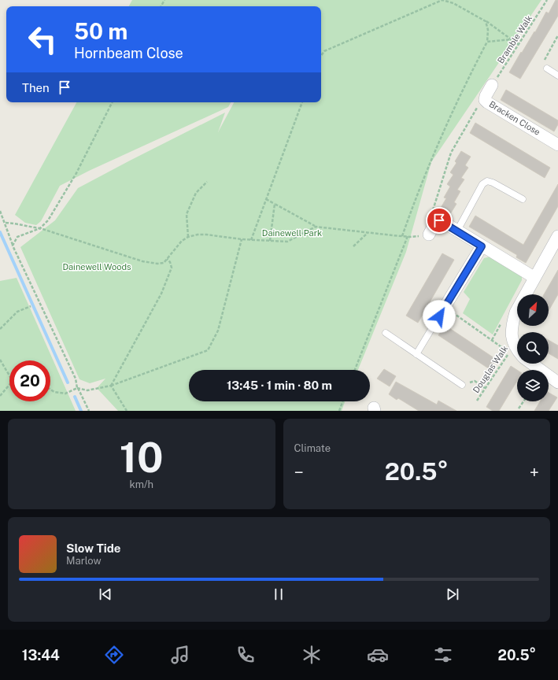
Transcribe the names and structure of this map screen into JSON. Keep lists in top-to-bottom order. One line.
{"streets":{"street":["Bracken Close"],"path":["Bramble Walk","Douglas Walk"]},"crossings":[["Bramble Walk","Bracken Close"]],"parks":["Dainewell Park","Dainewell Woods"],"north":"top right","page":{"turn":["50 m","Hornbeam Close"],"then":"Then","limit":"20","trip":"13:45 · 1 min · 80 m","tile":[["10","km/h"],"Climate"],"heat":["−","20.5°","+"],"song":["Slow Tide","Marlow"],"tabs":["13:44","20.5°"]}}
